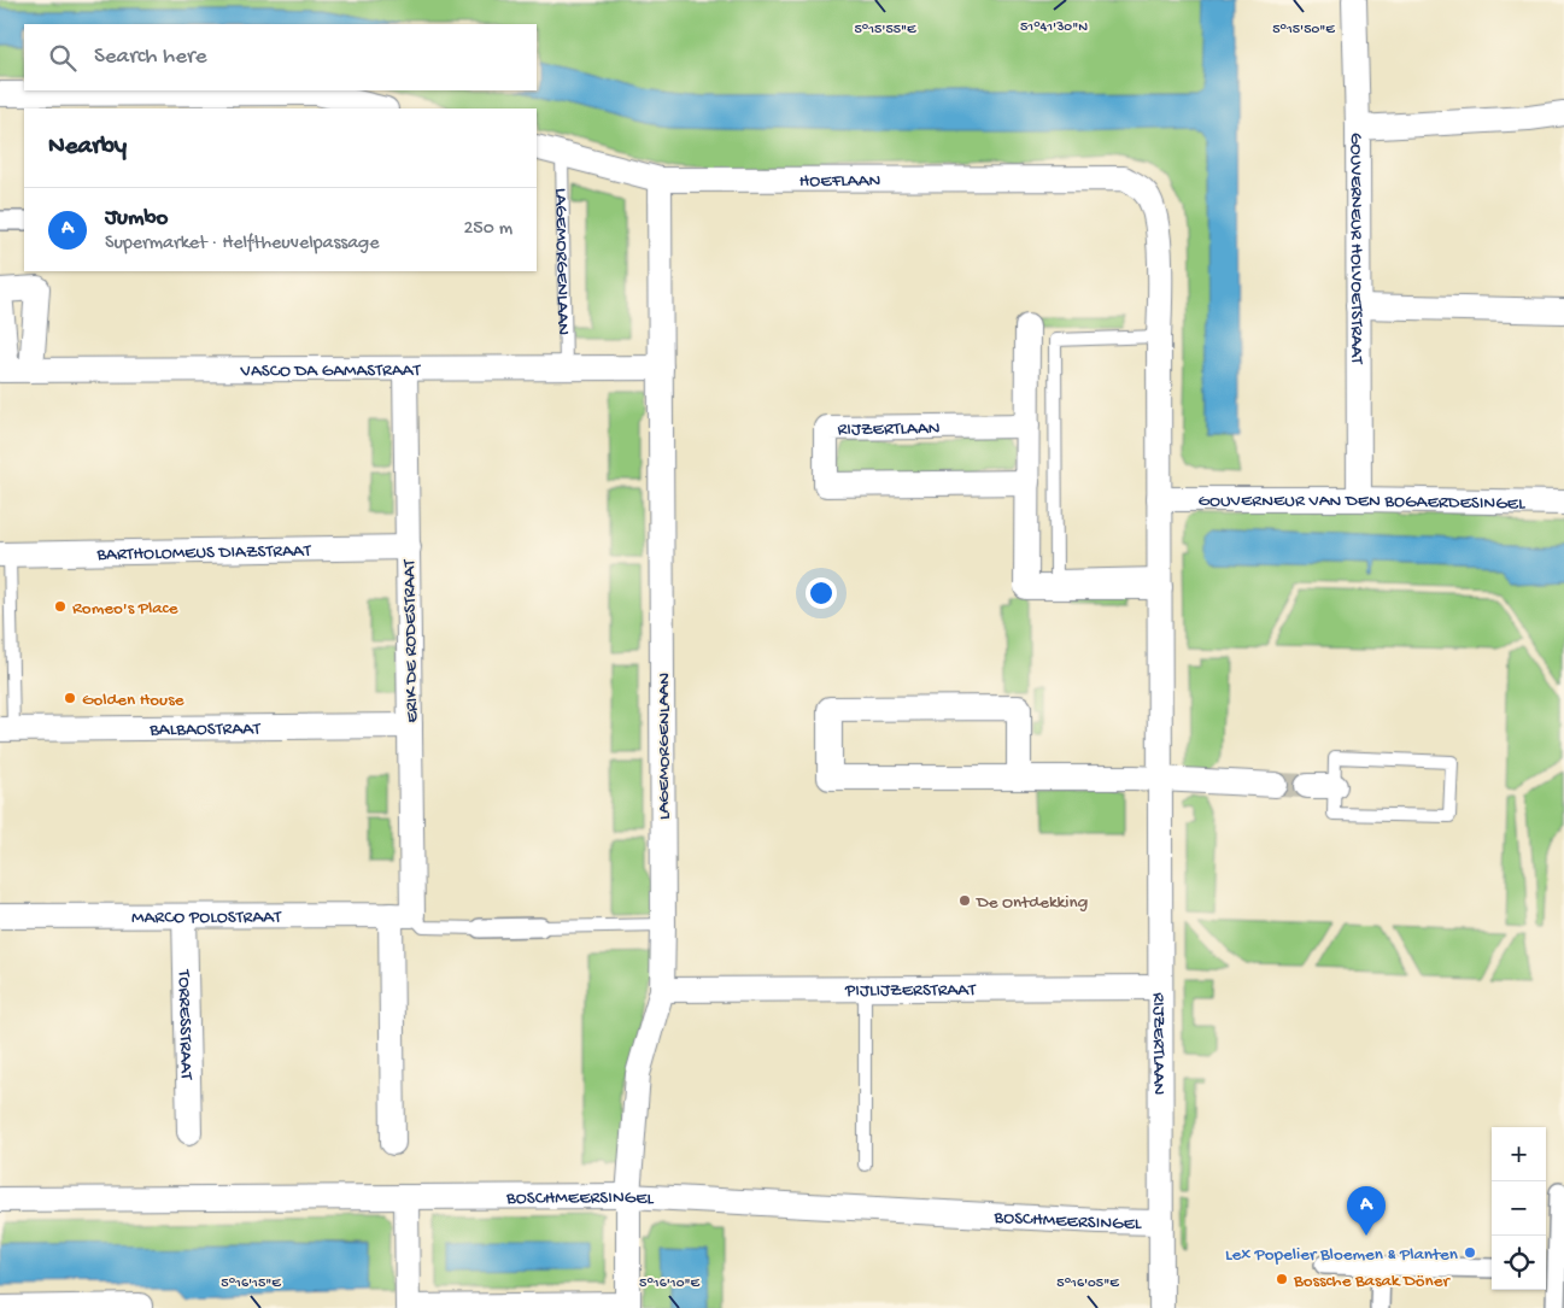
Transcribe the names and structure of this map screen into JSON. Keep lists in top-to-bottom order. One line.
{"streets":{"street":["HOEFLAAN","GOUVERNEUR HOLVOETSTRAAT","LAGEMORGENLAAN","VASCO DA GAMASTRAAT","RIJZERTLAAN","GOUVERNEUR VAN DEN BOGAERDESINGEL","BARTHOLOMEUS DIAZSTRAAT","ERIK DE RODESTRAAT","BALBAOSTRAAT","MARCO POLOSTRAAT","PIJLIJZERSTRAAT","TORRESSTRAAT","BOSCHMEERSINGEL"]},"crossings":[["HOEFLAAN","LAGEMORGENLAAN"],["HOEFLAAN","RIJZERTLAAN"],["GOUVERNEUR HOLVOETSTRAAT","GOUVERNEUR VAN DEN BOGAERDESINGEL"],["LAGEMORGENLAAN","VASCO DA GAMASTRAAT"],["LAGEMORGENLAAN","PIJLIJZERSTRAAT"],["LAGEMORGENLAAN","BOSCHMEERSINGEL"],["VASCO DA GAMASTRAAT","ERIK DE RODESTRAAT"],["RIJZERTLAAN","GOUVERNEUR VAN DEN BOGAERDESINGEL"],["RIJZERTLAAN","PIJLIJZERSTRAAT"],["RIJZERTLAAN","BOSCHMEERSINGEL"],["BARTHOLOMEUS DIAZSTRAAT","ERIK DE RODESTRAAT"],["ERIK DE RODESTRAAT","BALBAOSTRAAT"],["ERIK DE RODESTRAAT","MARCO POLOSTRAAT"],["MARCO POLOSTRAAT","TORRESSTRAAT"]],"places":["Romeo's Place","Golden House","De Ontdekking","Lex Popelier Bloemen & Planten","Bossche Basak Döner"],"page":{"search":"Search here","heading":"Nearby","list":[{"mark":"A","name":"Jumbo","note":"Supermarket · Helftheuvelpassage","value":"250 m"}],"map_buttons":["+","−"],"pins":"A"},"coordinates":["51°41'30\"N","5°15'55\"E","5°15'50\"E","5°16'15\"E","5°16'10\"E","5°16'05\"E"]}
